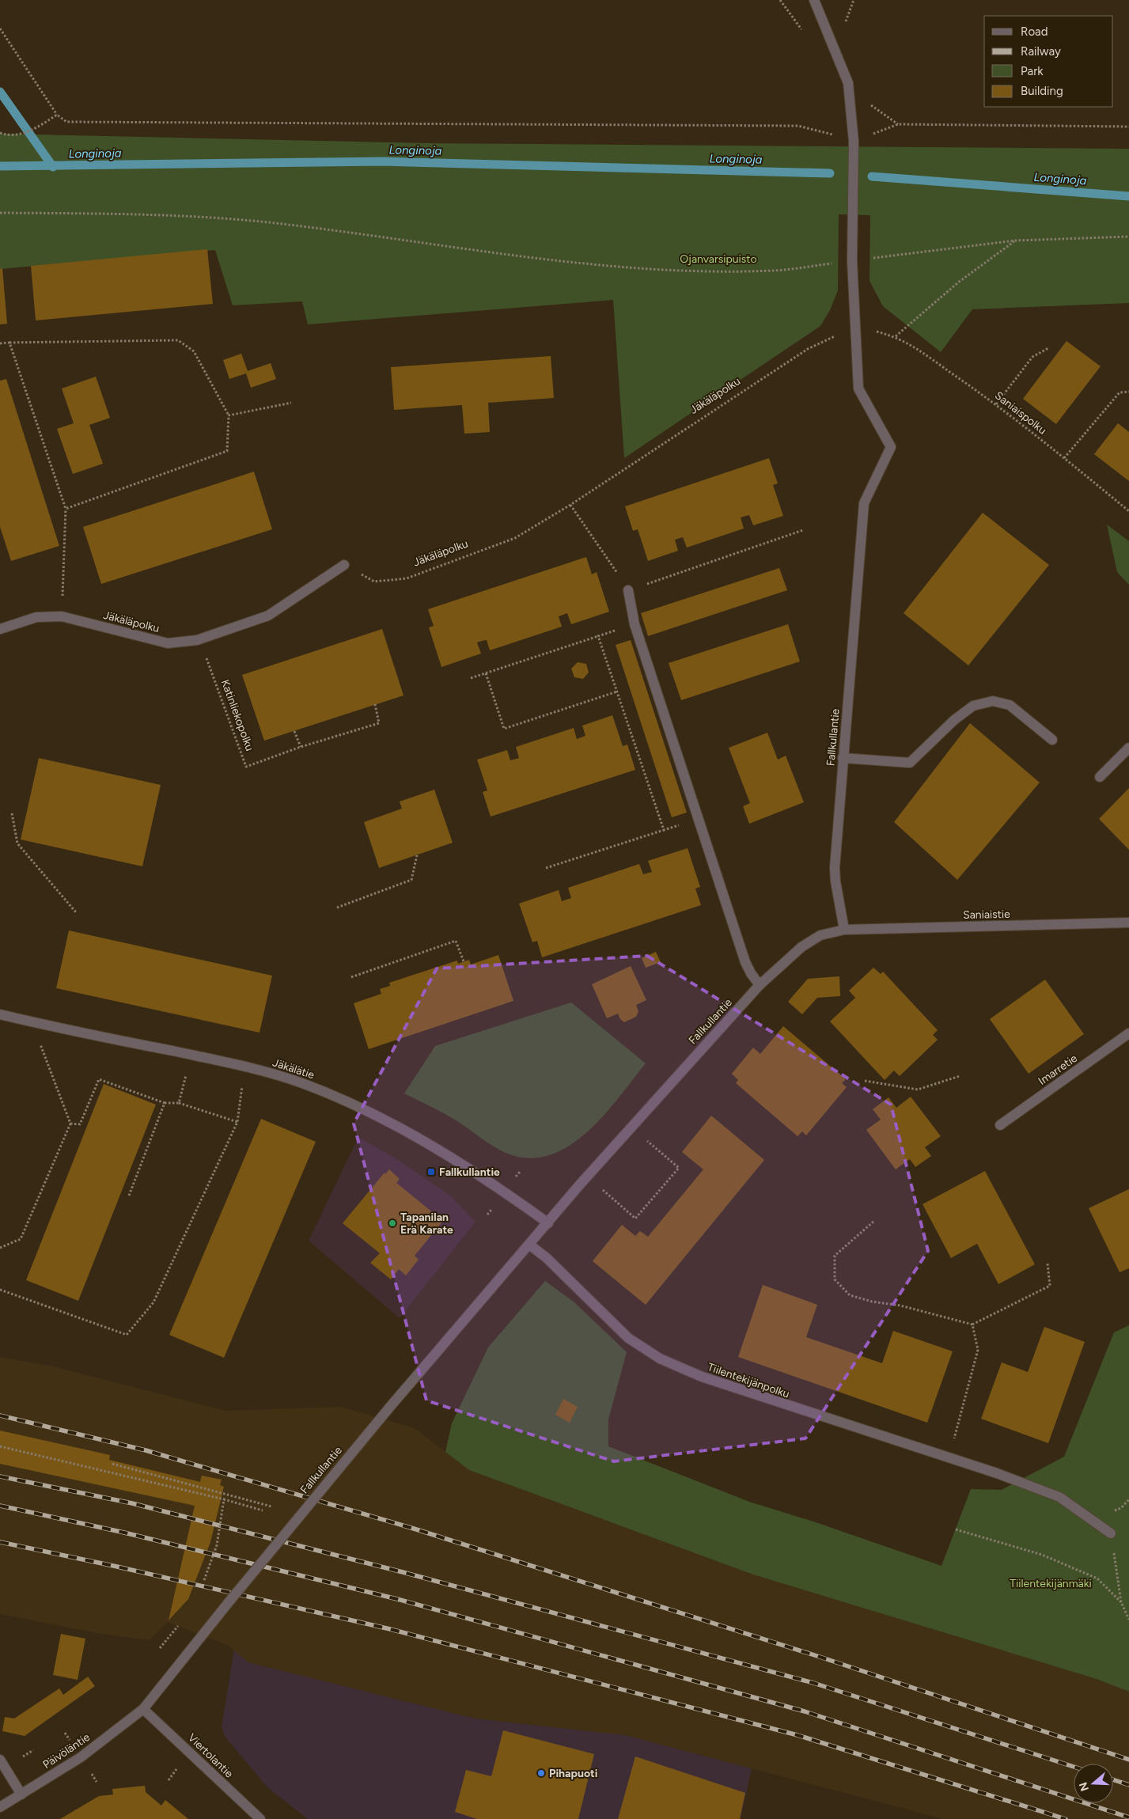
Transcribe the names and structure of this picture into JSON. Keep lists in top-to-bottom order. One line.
{"streets":{"street":["Jäkäläpolku","Fallkullantie","Saniaistie","Jäkälätie","Imarretie","Tiilentekijänpolku","Päivöläntie","Viertolantie"],"path":["Saniaispolku","Katinliekopolku"]},"crossings":[["Jäkäläpolku","Katinliekopolku"],["Jäkäläpolku","Fallkullantie"],["Fallkullantie","Saniaistie"],["Fallkullantie","Jäkälätie"],["Fallkullantie","Tiilentekijänpolku"],["Fallkullantie","Päivöläntie"],["Fallkullantie","Viertolantie"],["Päivöläntie","Viertolantie"]],"water":["Longinoja"],"parks":["Ojanvarsipuisto","Tiilentekijänmäki"],"places":{"transit":["Fallkullantie"],"other":["Tapanilan Erä Karate","Pihapuoti"]},"legend":["Road","Railway","Park","Building"],"north":"left"}
